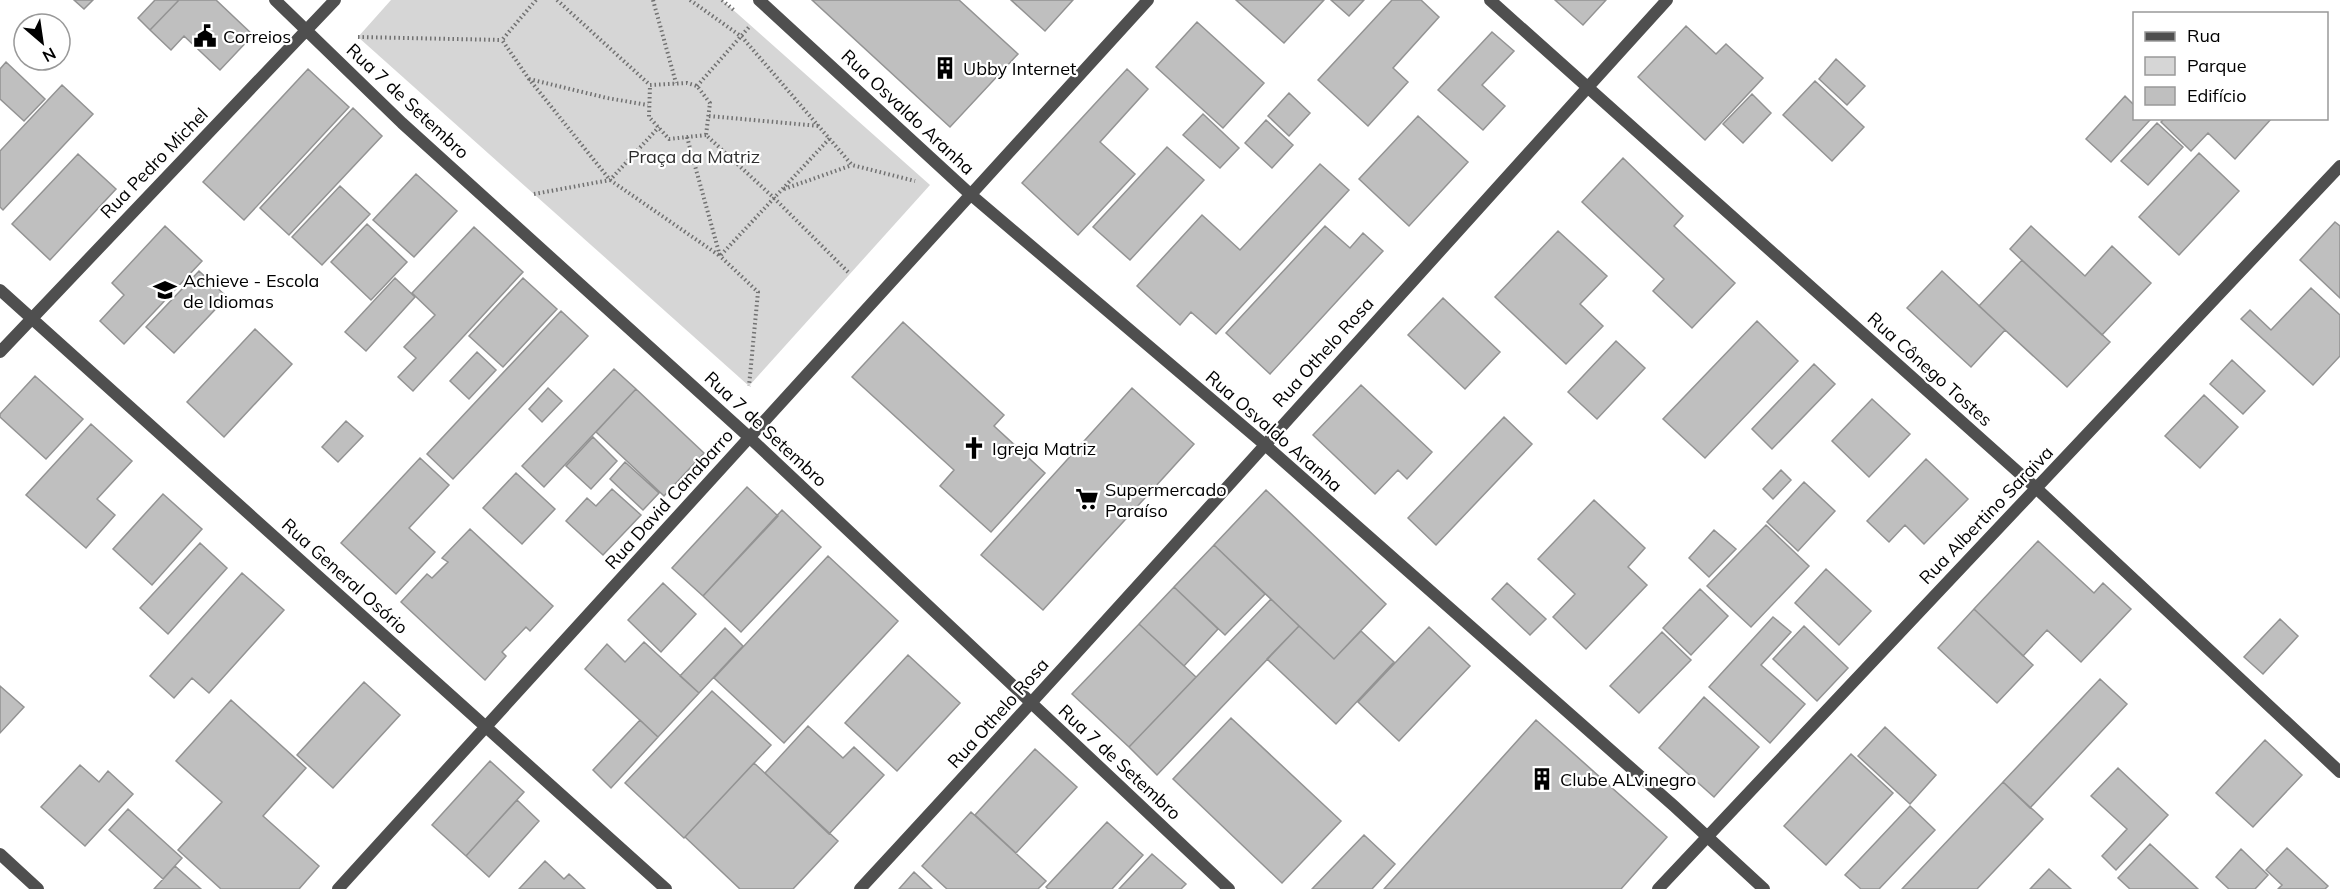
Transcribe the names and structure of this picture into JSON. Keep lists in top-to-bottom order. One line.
{"streets":{"street":["Rua 7 de Setembro","Rua Osvaldo Aranha","Rua Pedro Michel","Rua Othelo Rosa","Rua Cônego Tostes","Rua David Canabarro","Rua Albertino Saraiva","Rua General Osório"]},"crossings":[["Rua 7 de Setembro","Rua Pedro Michel"],["Rua 7 de Setembro","Rua Othelo Rosa"],["Rua 7 de Setembro","Rua David Canabarro"],["Rua Osvaldo Aranha","Rua Othelo Rosa"],["Rua Osvaldo Aranha","Rua David Canabarro"],["Rua Osvaldo Aranha","Rua Albertino Saraiva"],["Rua Pedro Michel","Rua General Osório"],["Rua Othelo Rosa","Rua Cônego Tostes"],["Rua Cônego Tostes","Rua Albertino Saraiva"],["Rua David Canabarro","Rua General Osório"]],"parks":["Praça da Matriz"],"places":{"public building":["Correios"],"building":["Ubby Internet","Clube ALvinegro"],"school or university":["Achieve - Escola de Idiomas"],"church":["Igreja Matriz"],"supermarket":["Supermercado Paraíso"]},"legend":["Rua","Parque","Edifício"],"north":"bottom right"}
